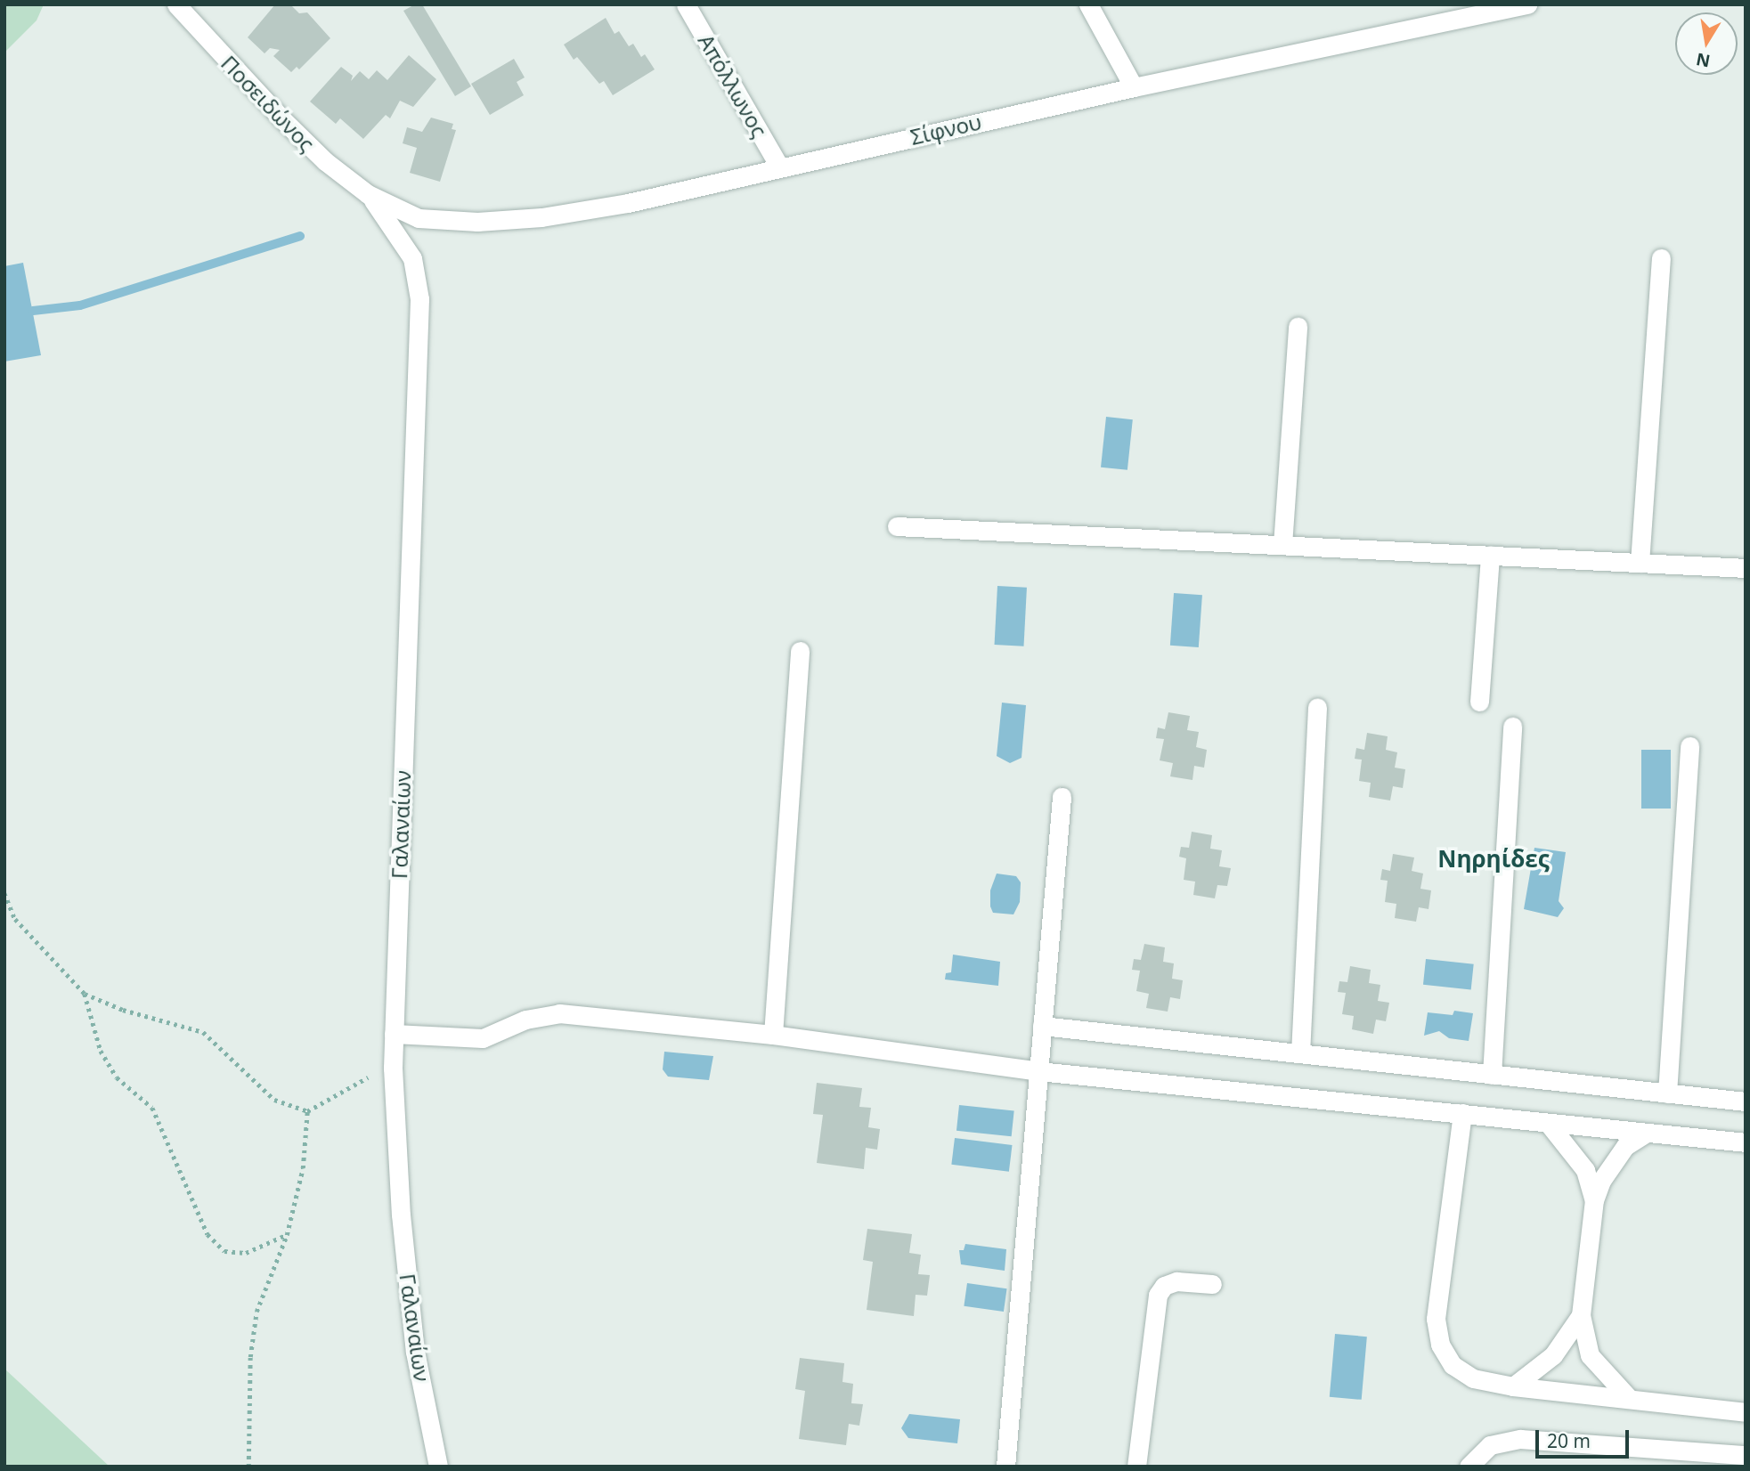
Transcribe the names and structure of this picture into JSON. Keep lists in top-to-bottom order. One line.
{"streets":{"street":["Απόλλωνος","Ποσειδώνος","Σίφνου","Γαλαναίων"]},"crossings":[["Απόλλωνος","Σίφνου"],["Ποσειδώνος","Σίφνου"],["Ποσειδώνος","Γαλαναίων"],["Σίφνου","Γαλαναίων"]],"districts":["Νηρηίδες"],"scale_bar":"20 m","north":"bottom"}
